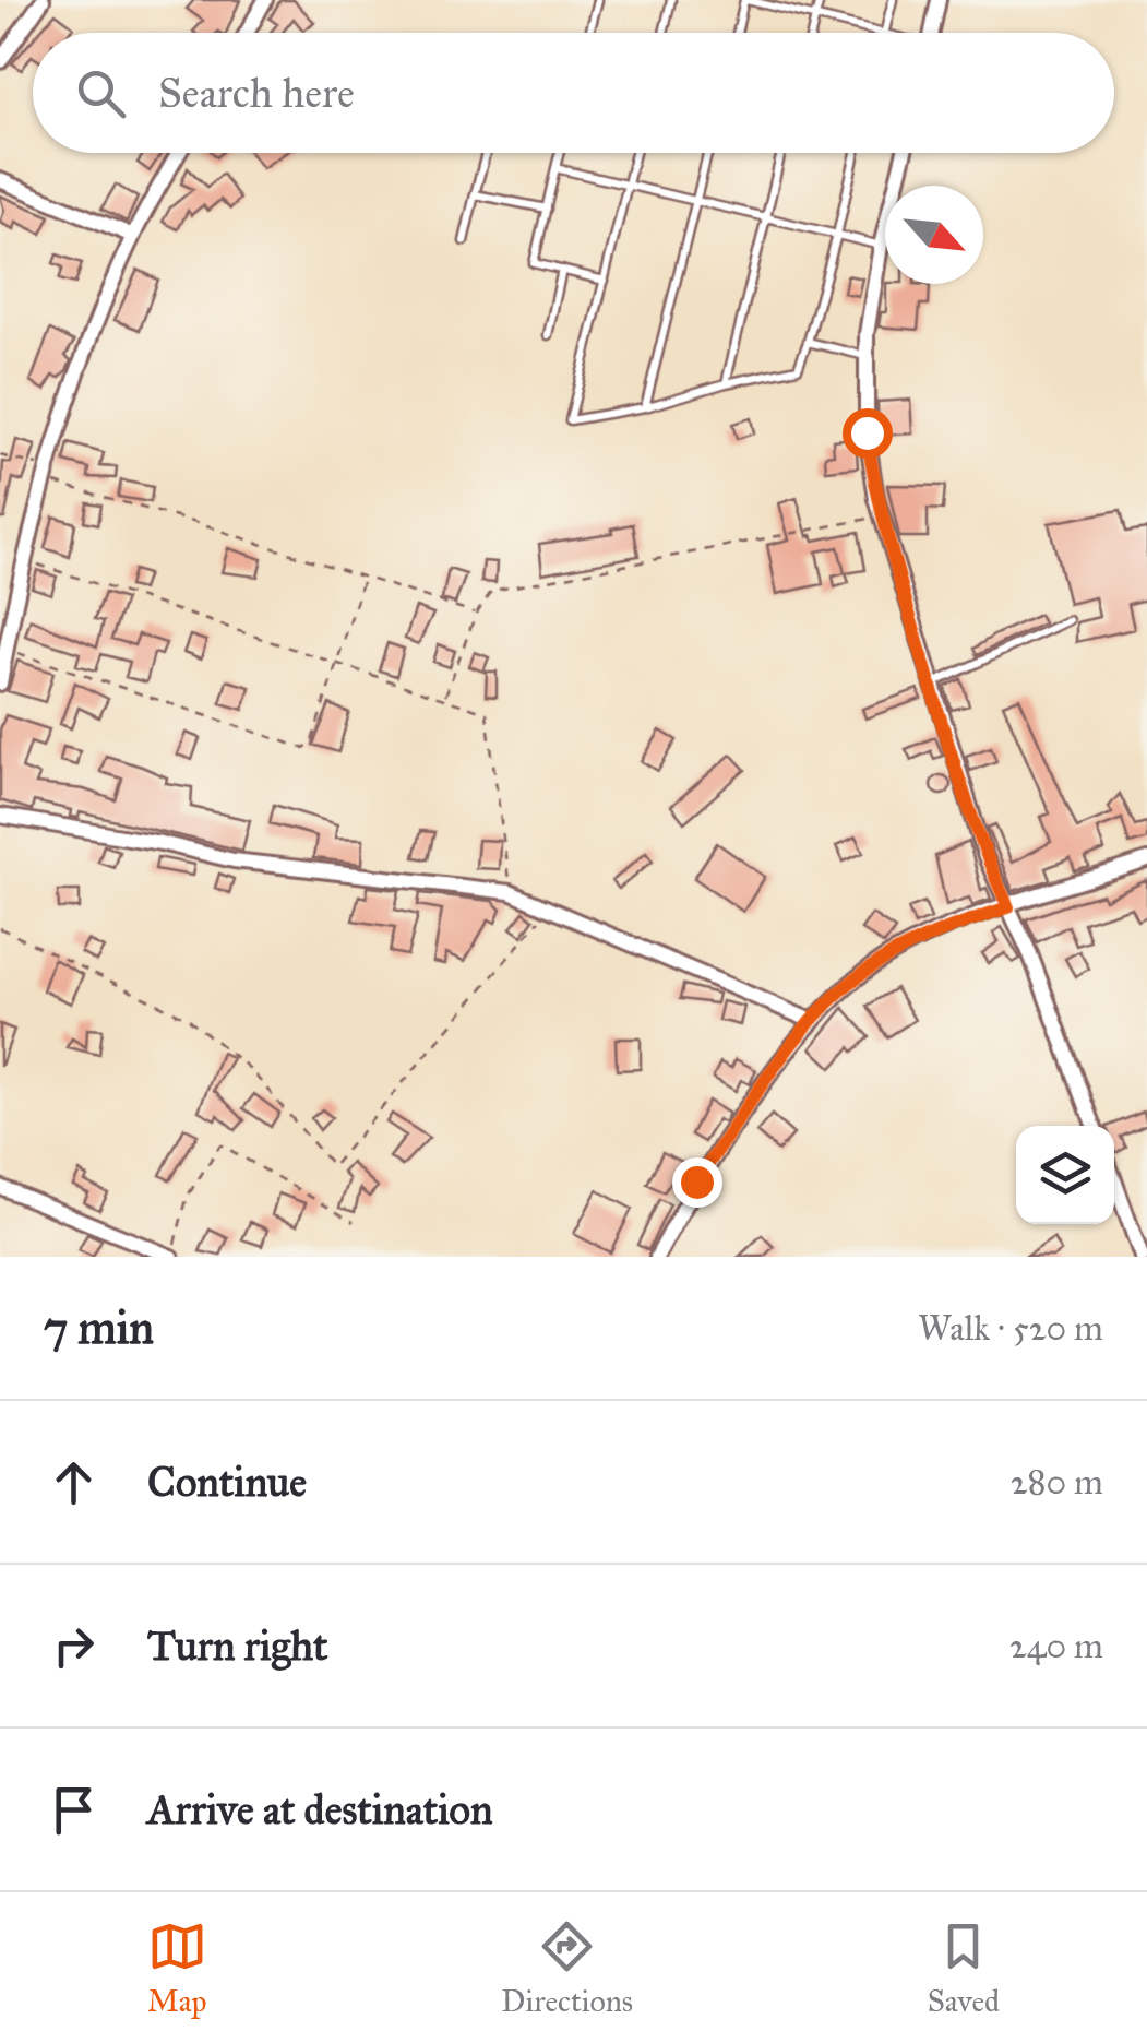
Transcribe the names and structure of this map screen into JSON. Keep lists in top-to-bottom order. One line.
{"north":"bottom right","page":{"search":"Search here","heading":["7 min","Walk · 520 m"],"list":[["Continue","280 m"],["Turn right","240 m"],"Arrive at destination"],"nav":["Map","Directions","Saved"]}}
